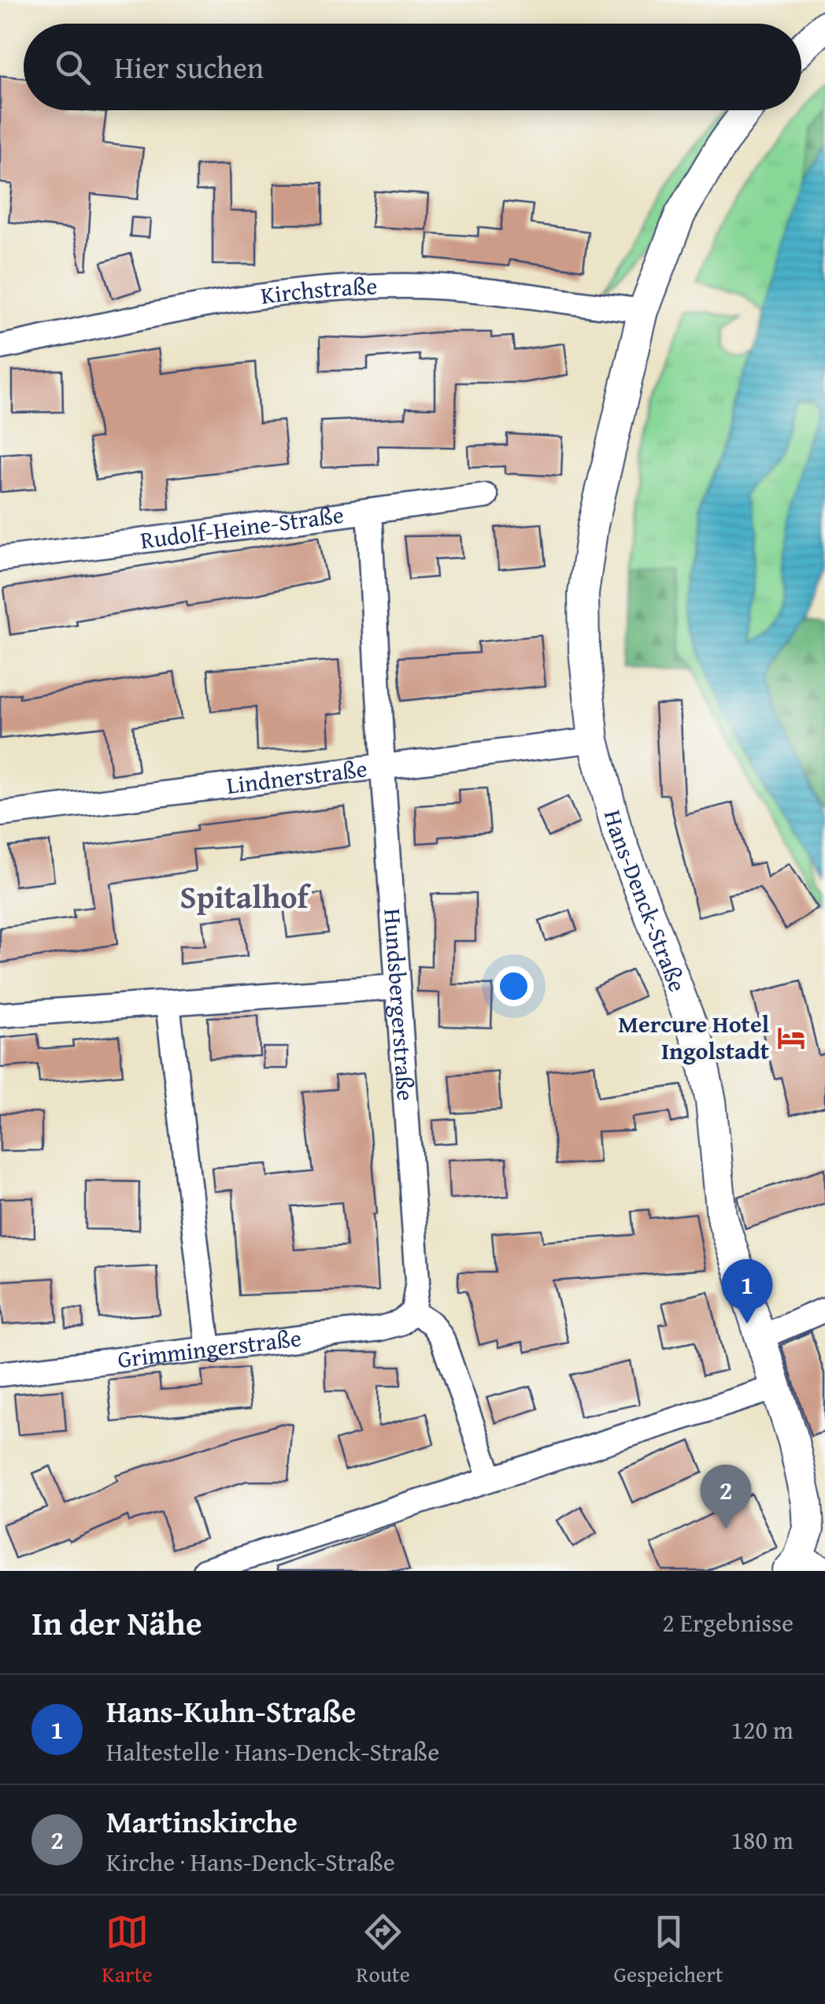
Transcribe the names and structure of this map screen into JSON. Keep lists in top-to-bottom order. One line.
{"streets":{"street":["Kirchstraße","Rudolf-Heine-Straße","Lindnerstraße","Hans-Denck-Straße","Hundsbergerstraße","Grimmingerstraße"]},"crossings":[["Kirchstraße","Hans-Denck-Straße"],["Rudolf-Heine-Straße","Hundsbergerstraße"],["Lindnerstraße","Hans-Denck-Straße"],["Lindnerstraße","Hundsbergerstraße"],["Hundsbergerstraße","Grimmingerstraße"]],"districts":["Spitalhof"],"places":{"hotel":["Mercure Hotel Ingolstadt"]},"page":{"search":"Hier suchen","pins":["1","2"],"heading":["In der Nähe","2 Ergebnisse"],"list":[{"mark":"1","name":"Hans-Kuhn-Straße","note":"Haltestelle · Hans-Denck-Straße","value":"120 m"},{"mark":"2","name":"Martinskirche","note":"Kirche · Hans-Denck-Straße","value":"180 m"}],"nav":["Karte","Route","Gespeichert"]}}
